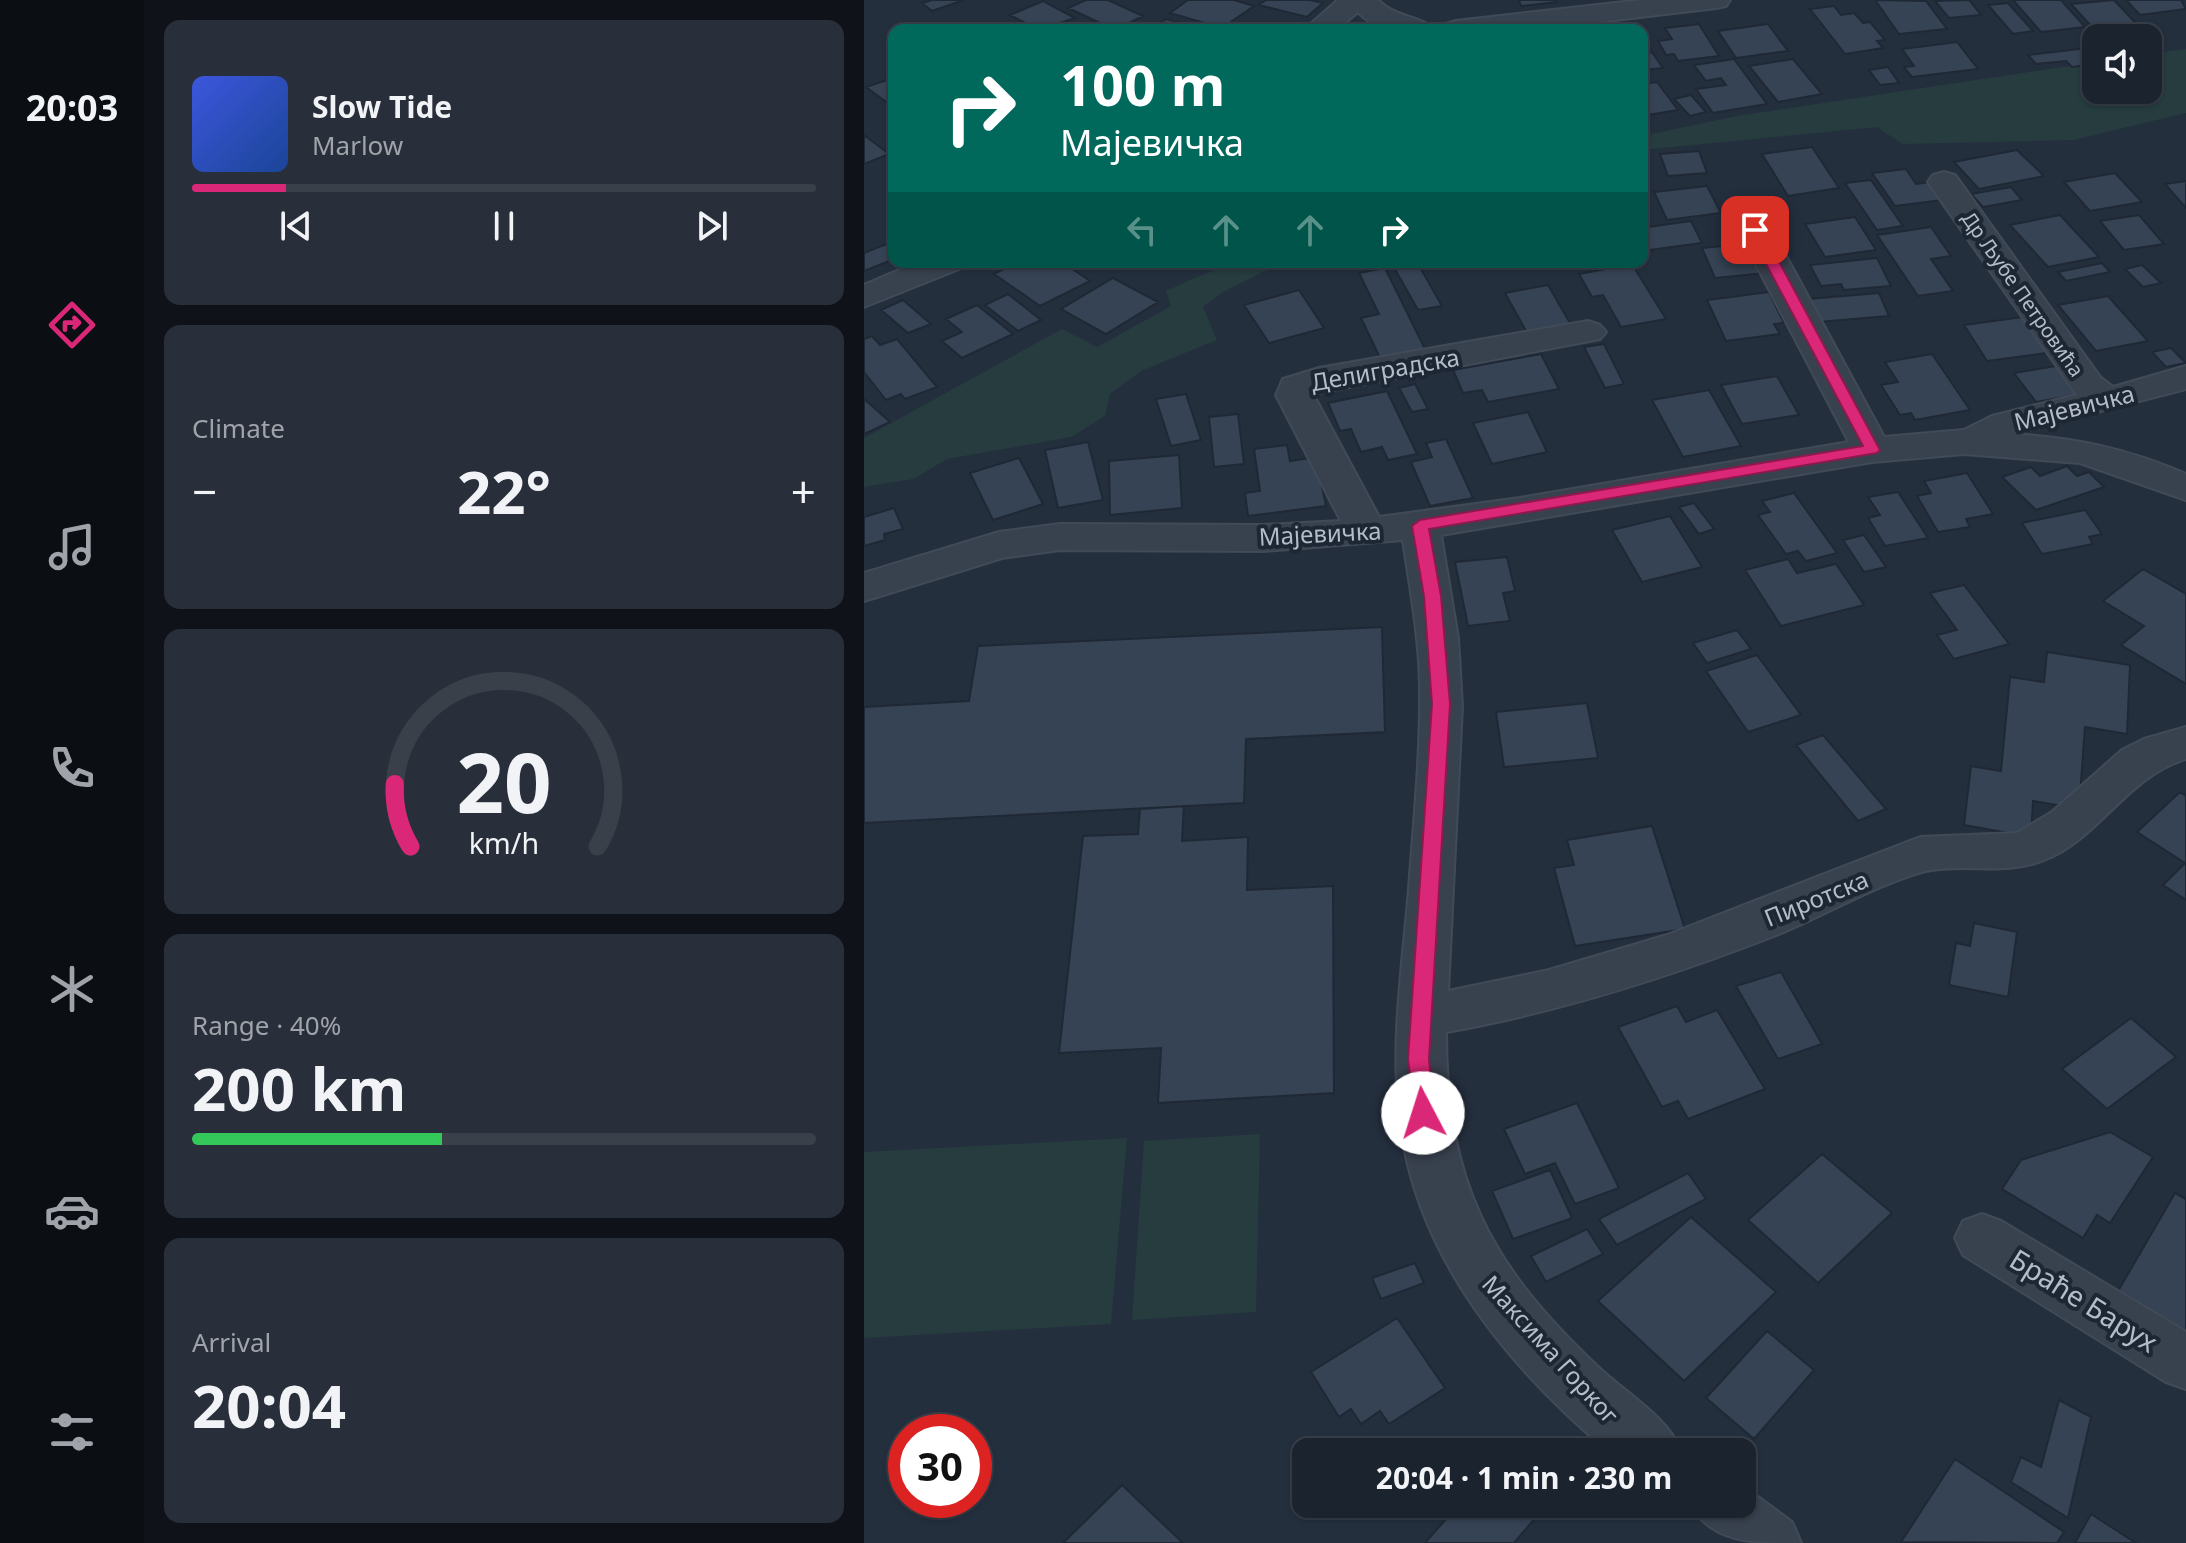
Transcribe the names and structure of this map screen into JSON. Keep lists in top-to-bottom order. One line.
{"streets":{"street":["Др Љубе Петровића","Делиградска","Мајевичка","Пиротска","Браће Барух","Максима Горког"]},"crossings":[["Др Љубе Петровића","Мајевичка"],["Делиградска","Мајевичка"],["Мајевичка","Максима Горког"],["Пиротска","Максима Горког"]],"page":{"tabs":"20:03","turn":["100 m","Мајевичка"],"song":["Slow Tide","Marlow"],"tile":["Climate",["Range · 40%","200 km"],["Arrival","20:04"]],"heat":["−","22°","+"],"limit":"30","trip":"20:04 · 1 min · 230 m","gauge":["20","km/h"]}}
